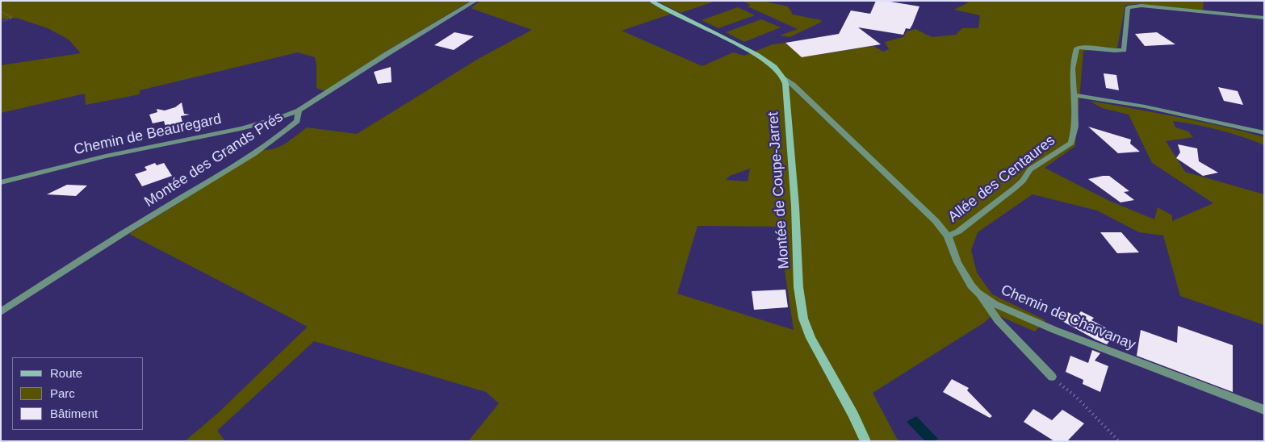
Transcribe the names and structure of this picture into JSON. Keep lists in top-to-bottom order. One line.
{"streets":{"main road":["Montée de Coupe-Jarret"],"street":["Chemin de Beauregard","Montée des Grands Prés","Allée des Centaures","Chemin de Charvanay"]},"crossings":[["Chemin de Beauregard","Montée des Grands Prés"],["Allée des Centaures","Chemin de Charvanay"],["Montée de Coupe-Jarret","Chemin de Charvanay"]],"legend":["Route","Parc","Bâtiment"]}
